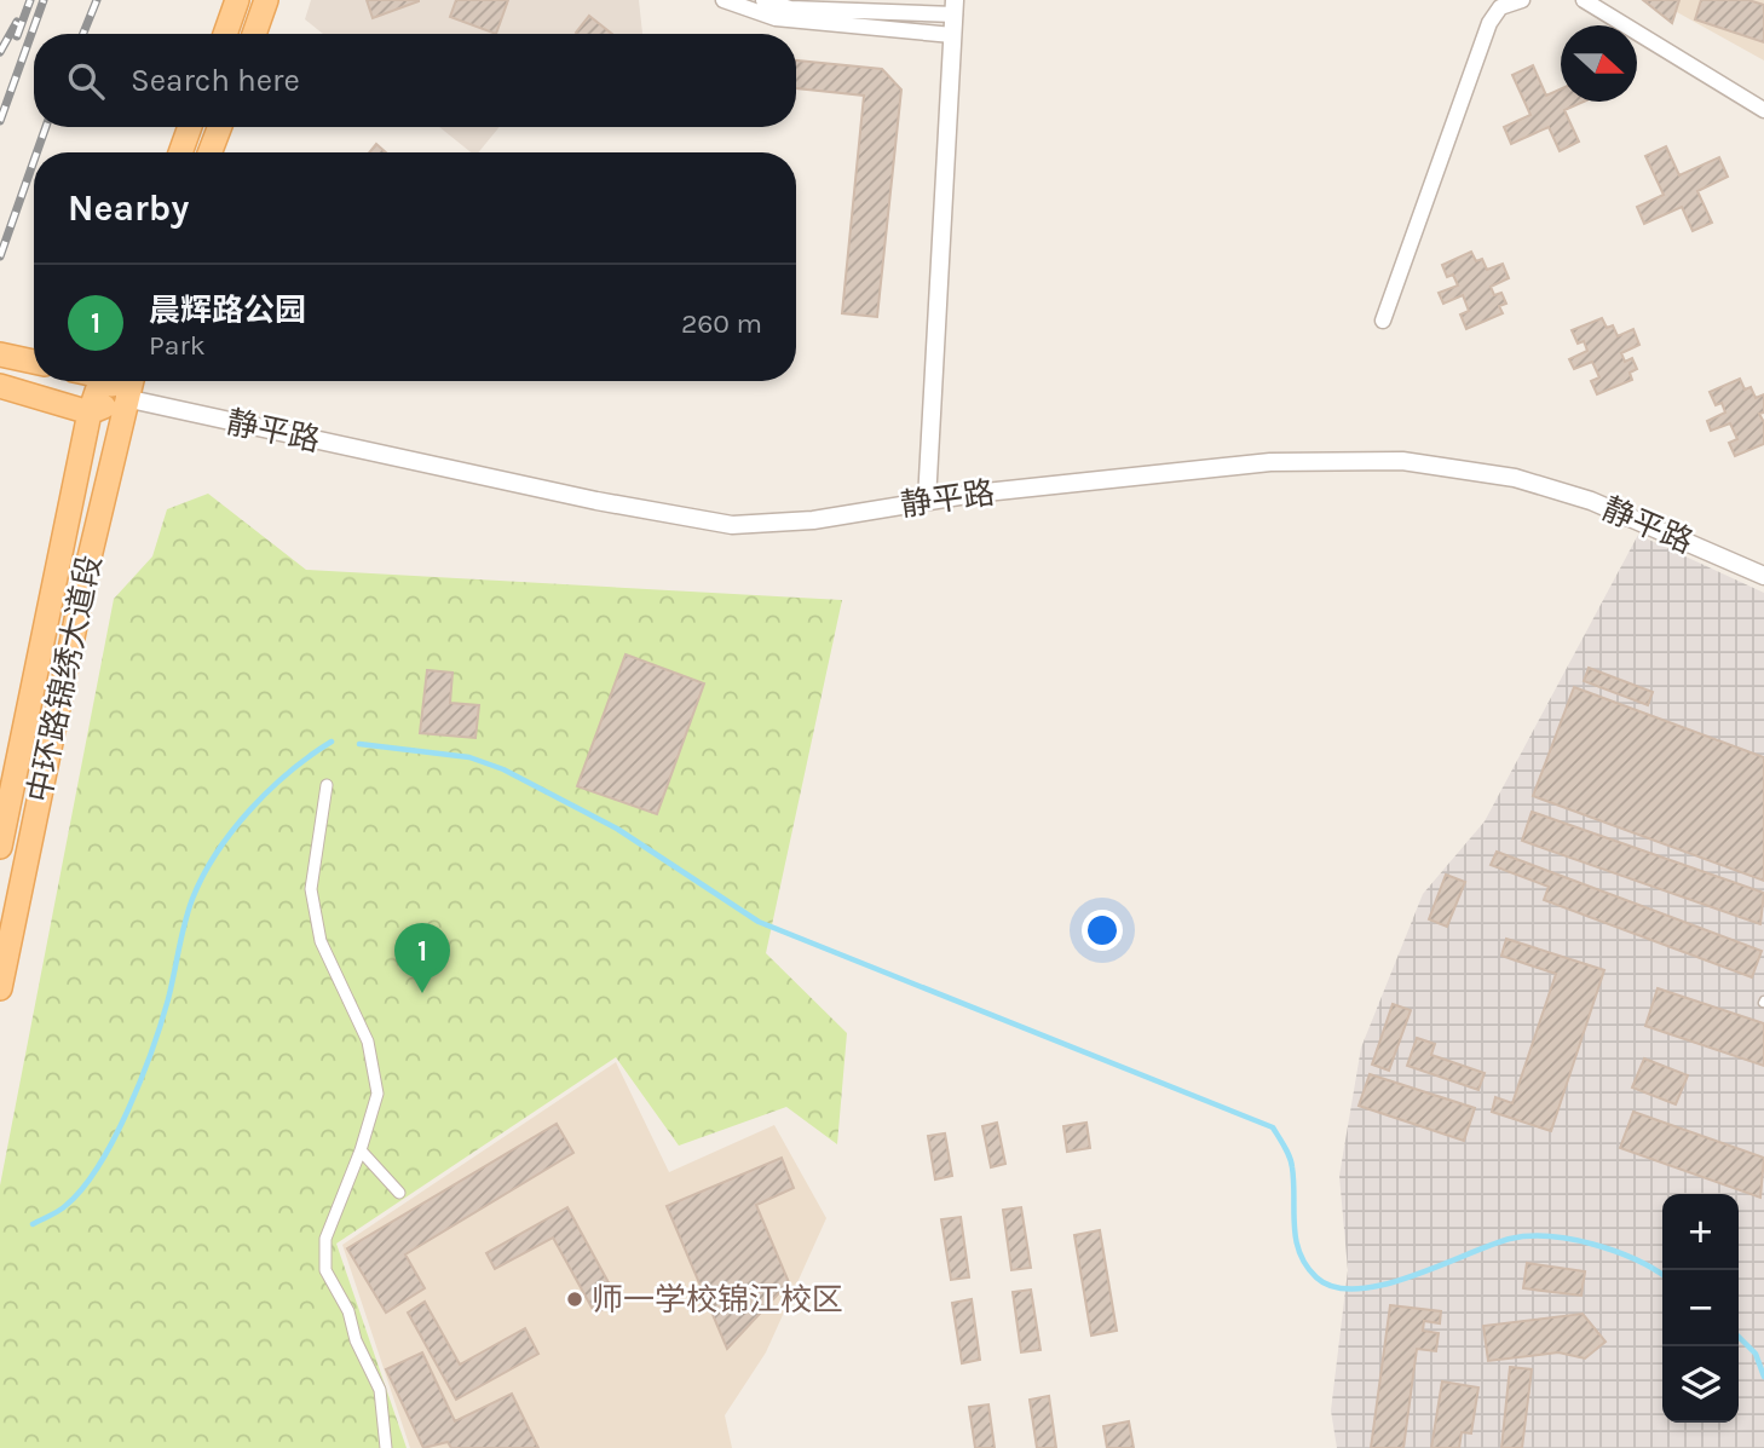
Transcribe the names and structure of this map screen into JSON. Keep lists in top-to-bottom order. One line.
{"streets":{"main road":["中环路锦绣大道段"],"street":["静平路"]},"crossings":[["静平路","中环路锦绣大道段"]],"places":["师一学校锦江校区"],"north":"right","page":{"search":"Search here","heading":"Nearby","list":[{"mark":"1","name":"晨辉路公园","note":"Park","value":"260 m"}],"pins":"1","map_buttons":["+","−"]}}
